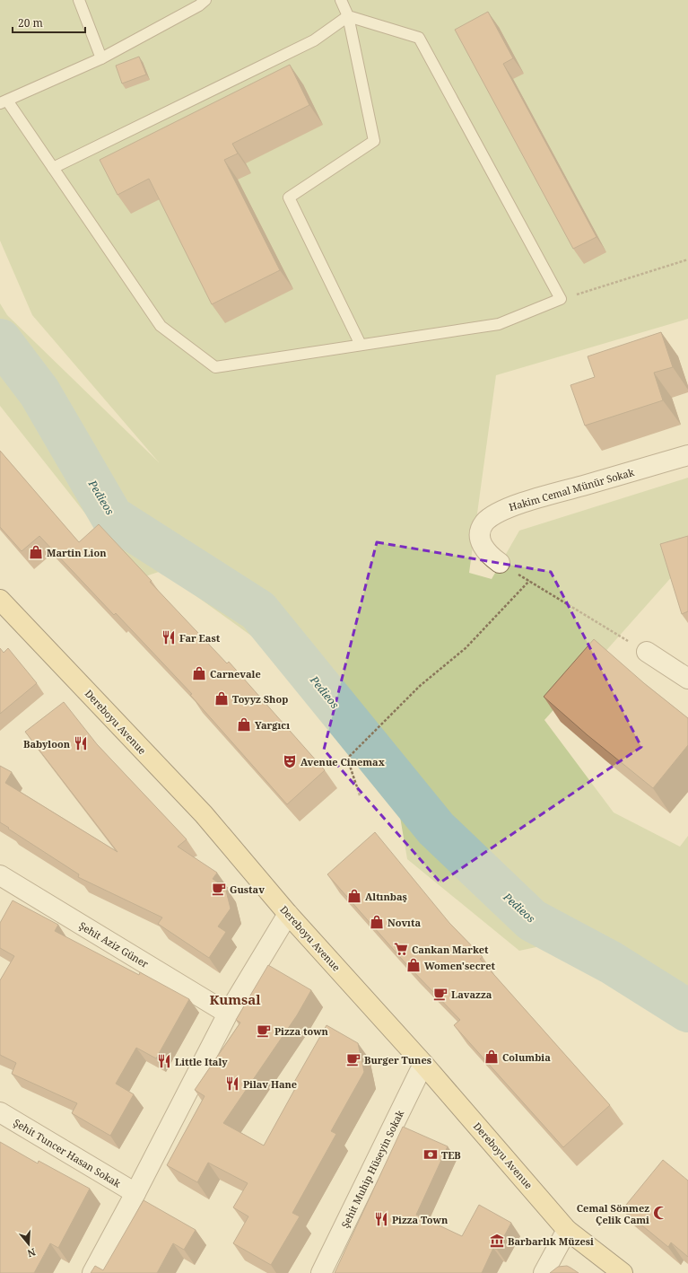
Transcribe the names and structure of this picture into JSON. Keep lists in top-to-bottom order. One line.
{"streets":{"main road":["Dereboyu Avenue"],"street":["Hakim Cemal Münür Sokak","Şehit Aziz Güner","Şehit Tuncer Hasan Sokak","Şehit Muhip Hüseyin Sokak"]},"crossings":[["Dereboyu Avenue","Şehit Muhip Hüseyin Sokak"]],"districts":["Kumsal"],"water":["Pedieos"],"places":{"shop":["Martin Lion","Carnevale","Toyyz Shop","Yargıcı","Altınbaş","Novıta","Women'secret","Columbia"],"restaurant":["Far East","Babyloon","Little Italy","Pilav Hane","Pizza Town"],"theatre":["Avenue Cinemax"],"cafe":["Gustav","Lavazza","Pizza town","Burger Tunes"],"supermarket":["Cankan Market"],"bank":["TEB"],"mosque":["Cemal Sönmez Çelik Cami"],"museum":["Barbarlık Müzesi"]},"scale_bar":"20 m","north":"bottom"}
